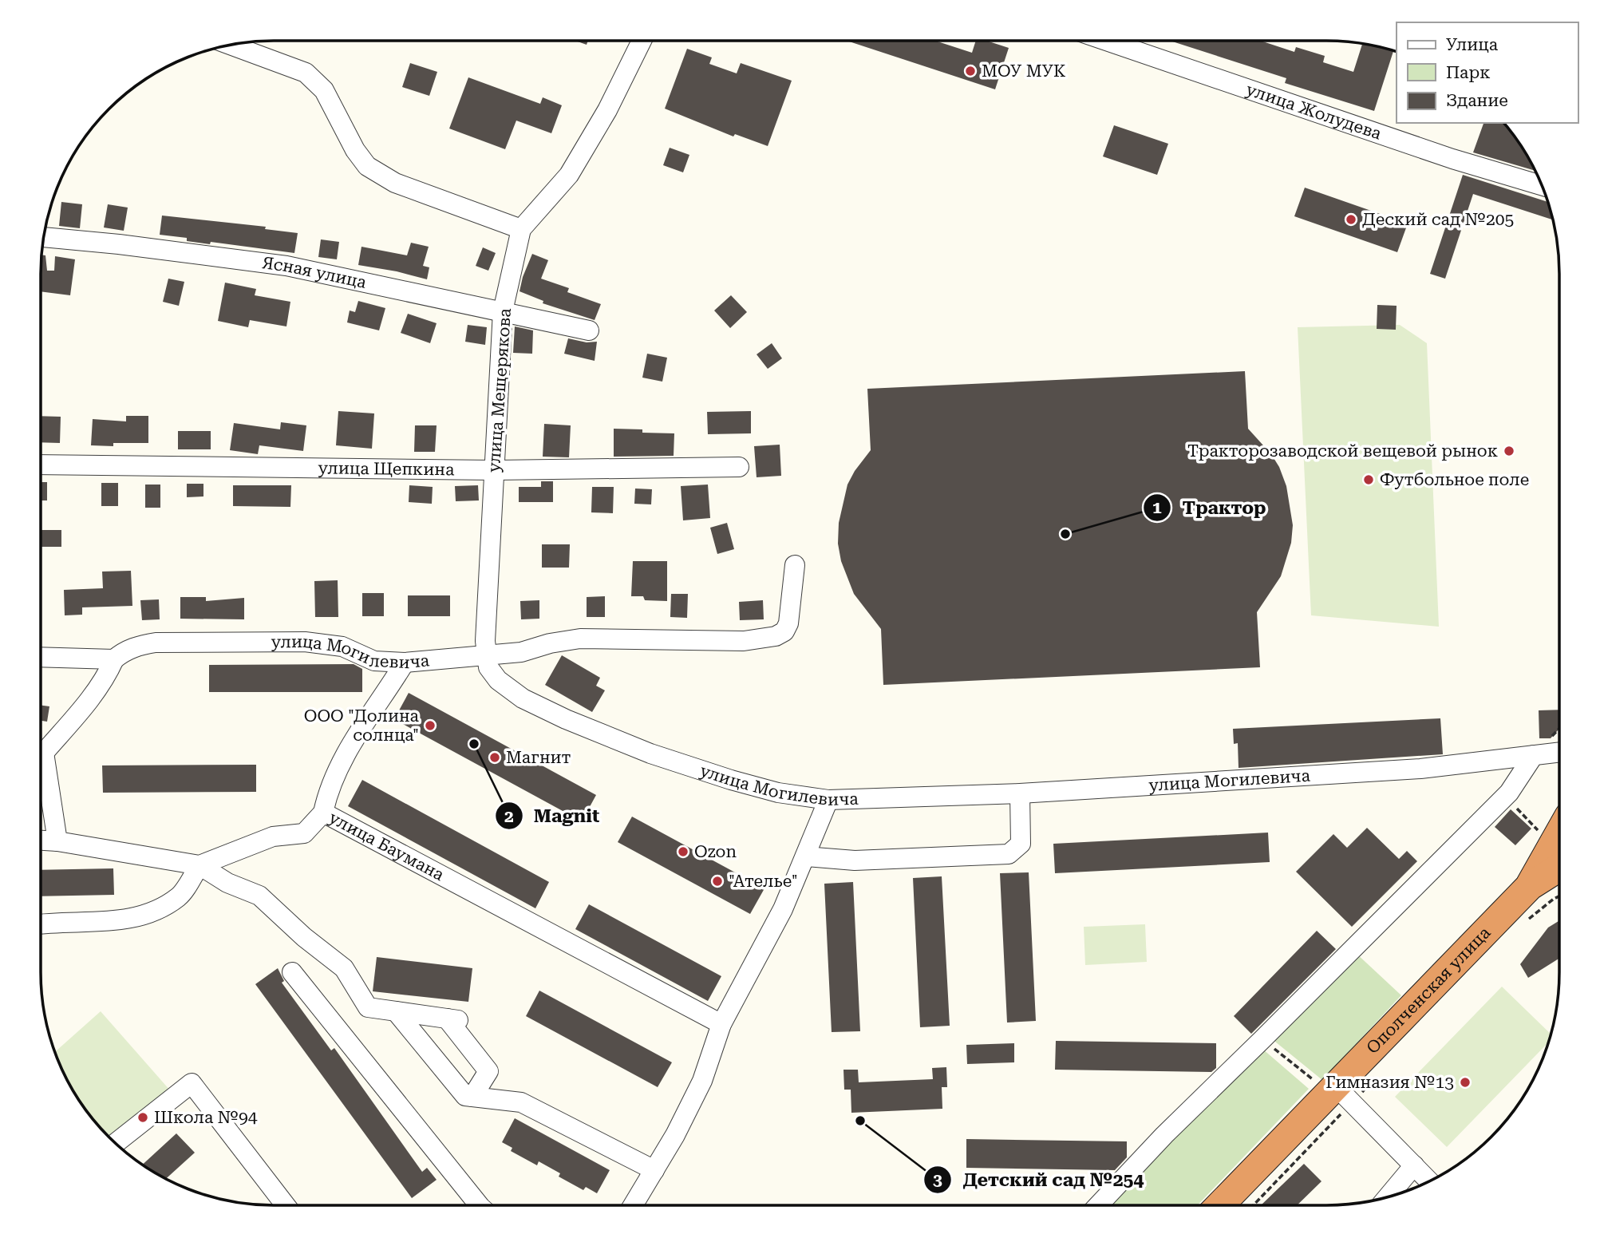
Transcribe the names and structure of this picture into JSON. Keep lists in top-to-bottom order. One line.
{"streets":{"highway":["Ополченская улица"],"street":["улица Жолудева","Ясная улица","улица Мещерякова","улица Щепкина","улица Могилевича","улица Баумана"]},"crossings":[["Ясная улица","улица Мещерякова"],["улица Мещерякова","улица Щепкина"],["улица Мещерякова","улица Могилевича"]],"places":["МОУ МУК","Деский сад №205","Тракторозаводской вещевой рынок","Футбольное поле","Трактор","ООО \"Долина солнца\"","Magnit","Магнит","Ozon","\"Ателье\"","Гимназия №13","Школа №94","Детский сад №254"],"legend":["Улица","Парк","Здание"]}
